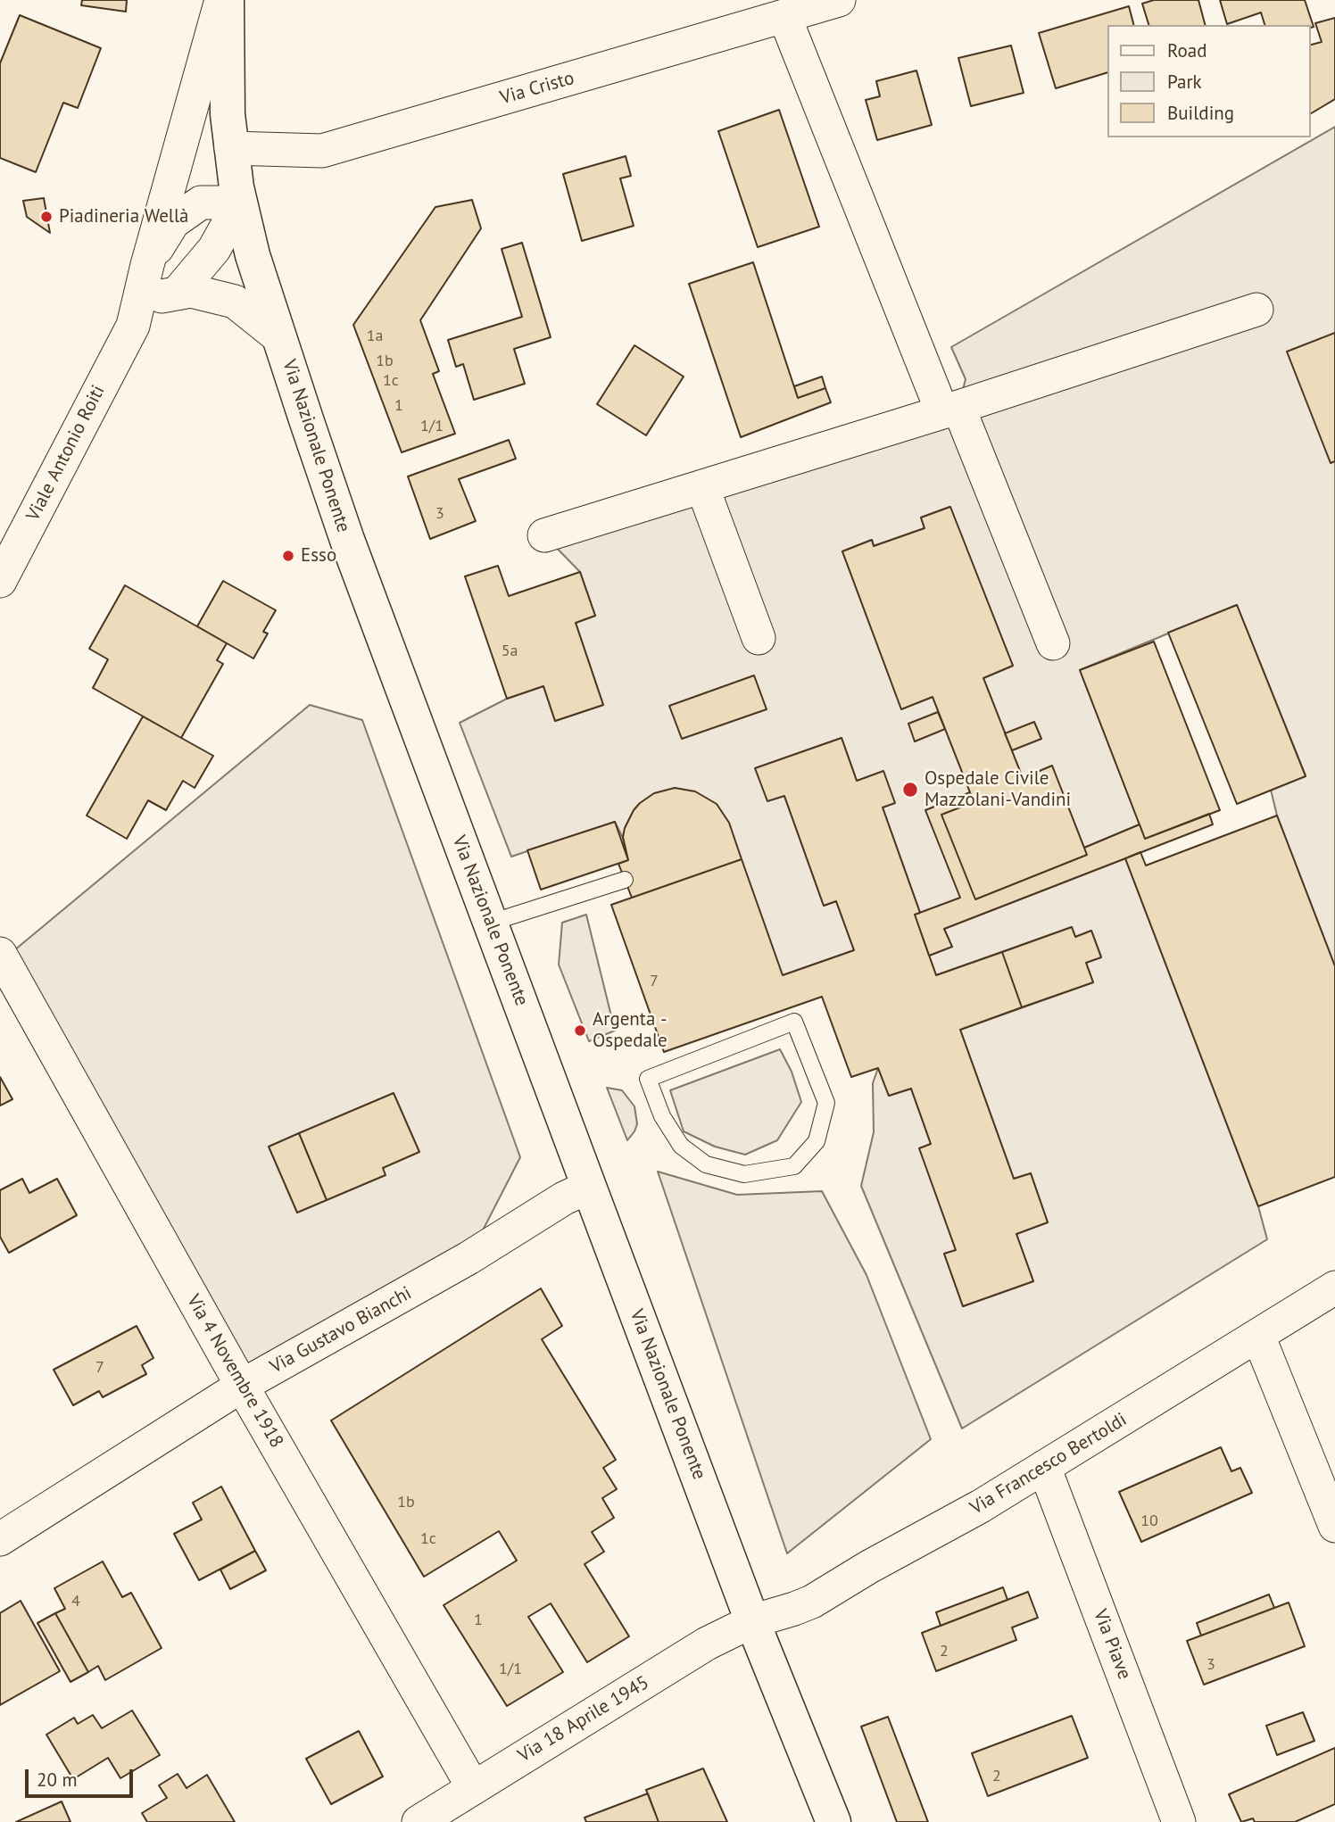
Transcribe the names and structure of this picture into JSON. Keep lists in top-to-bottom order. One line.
{"streets":{"main road":["Via Nazionale Ponente"],"street":["Via Cristo","Viale Antonio Roiti","Via Gustavo Bianchi","Via 4 Novembre 1918","Via Francesco Bertoldi","Via Piave","Via 18 Aprile 1945"]},"crossings":[["Via Cristo","Via Nazionale Ponente"],["Via Nazionale Ponente","Viale Antonio Roiti"],["Via Nazionale Ponente","Via Gustavo Bianchi"],["Via Nazionale Ponente","Via Francesco Bertoldi"],["Via Nazionale Ponente","Via 18 Aprile 1945"],["Via Gustavo Bianchi","Via 4 Novembre 1918"],["Via 4 Novembre 1918","Via 18 Aprile 1945"],["Via Francesco Bertoldi","Via Piave"],["Via Francesco Bertoldi","Via 18 Aprile 1945"]],"places":["Piadineria Wellà","Esso","Ospedale Civile Mazzolani-Vandini","Argenta - Ospedale"],"house_numbers":["1a","1b","1c","1","1/1","3","5a","7","7","1b","10","1c","4","1","2","3","1/1","2"],"legend":["Road","Park","Building"],"scale_bar":"20 m"}
